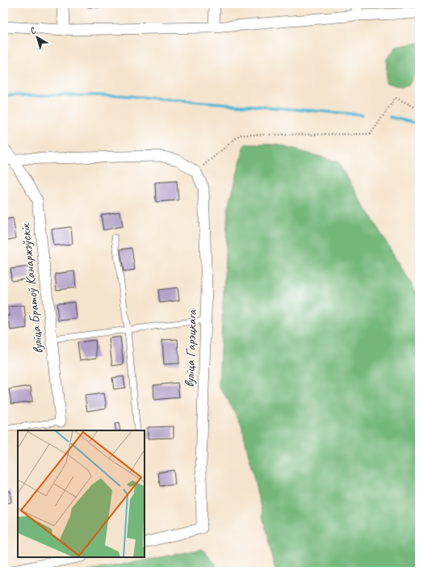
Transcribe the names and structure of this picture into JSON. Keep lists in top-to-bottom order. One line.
{"streets":{"street":["вуліца Братоў Канаржэўскіх","вуліца Гарэцкага"]},"north":"top left"}
